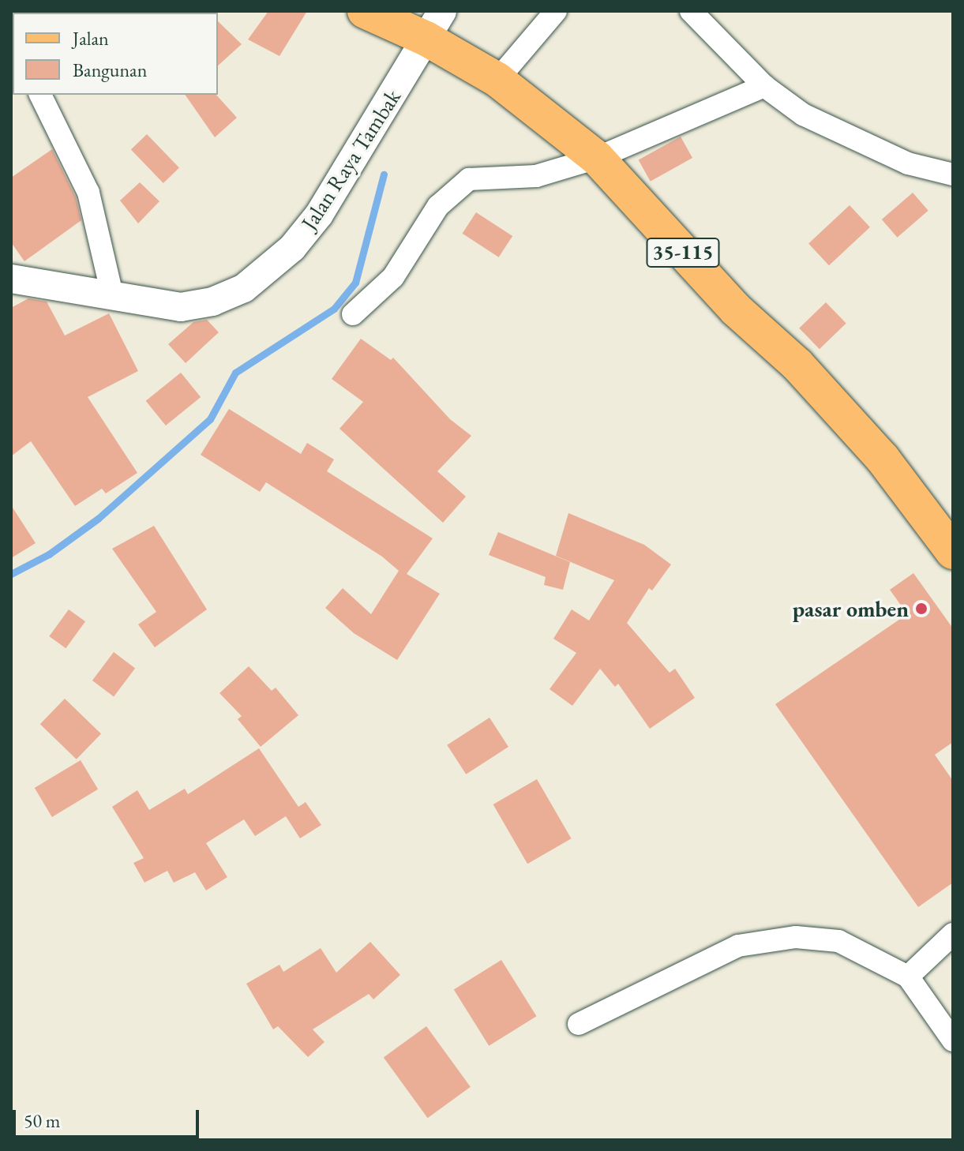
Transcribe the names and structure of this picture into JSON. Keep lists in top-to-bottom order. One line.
{"streets":{"main road":["35-115"],"street":["Jalan Raya Tambak"]},"crossings":[["Jalan Raya Tambak","35-115"]],"places":["pasar omben"],"legend":["Jalan","Bangunan"],"scale_bar":"50 m"}
